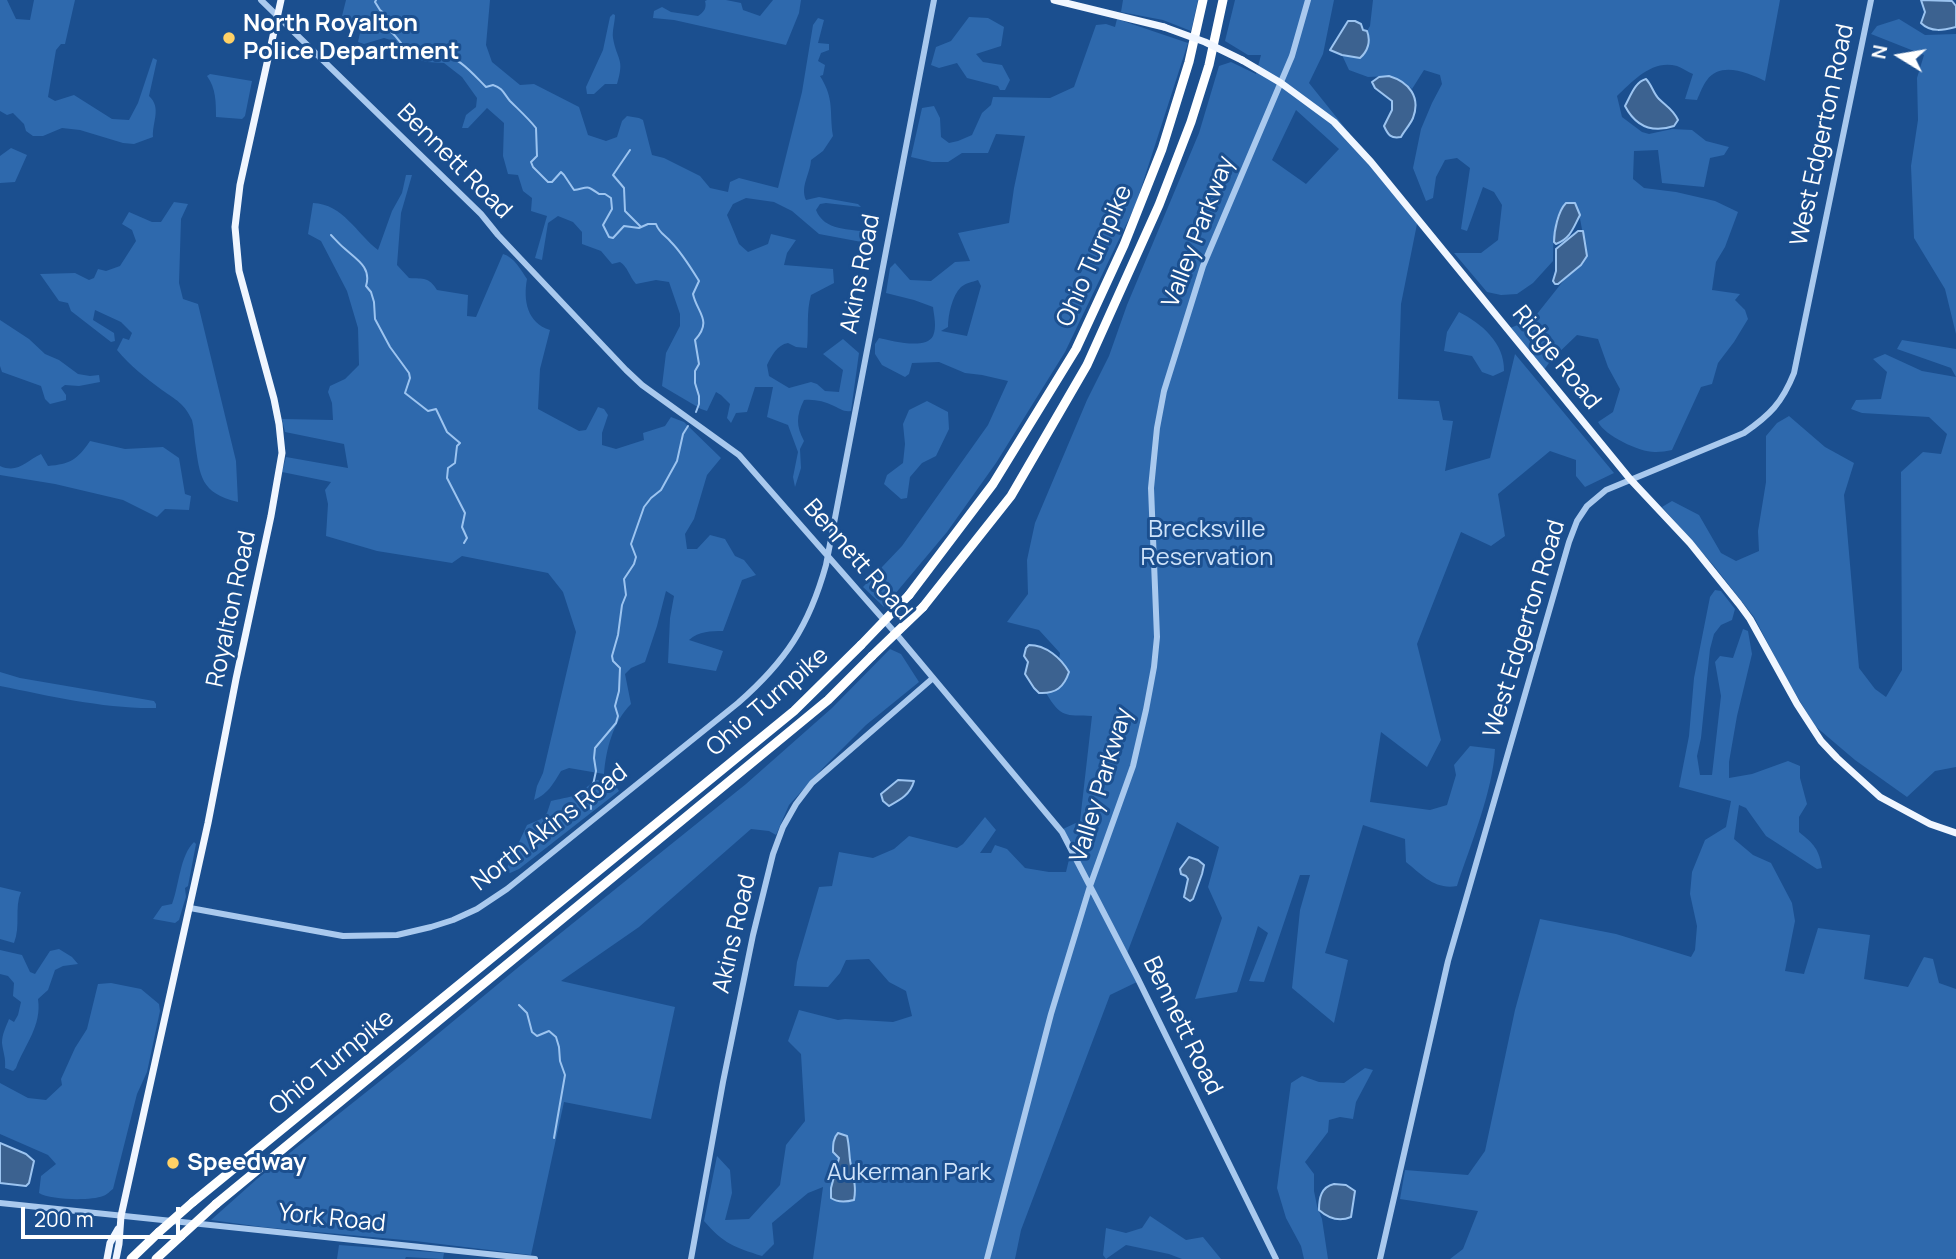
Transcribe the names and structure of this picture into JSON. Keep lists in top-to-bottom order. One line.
{"streets":{"highway":["Ohio Turnpike"],"main road":["Ridge Road","Royalton Road"],"street":["West Edgerton Road","Bennett Road","Valley Parkway","Akins Road","North Akins Road","York Road"]},"crossings":[["West Edgerton Road","Ridge Road"],["Bennett Road","Valley Parkway"],["Bennett Road","Akins Road"],["Bennett Road","Royalton Road"],["Bennett Road","North Akins Road"],["Valley Parkway","Ridge Road"],["Akins Road","North Akins Road"],["Royalton Road","North Akins Road"],["Royalton Road","York Road"]],"parks":["Brecksville Reservation","Aukerman Park"],"places":["North Royalton Police Department","Speedway"],"scale_bar":"200 m","north":"left"}
